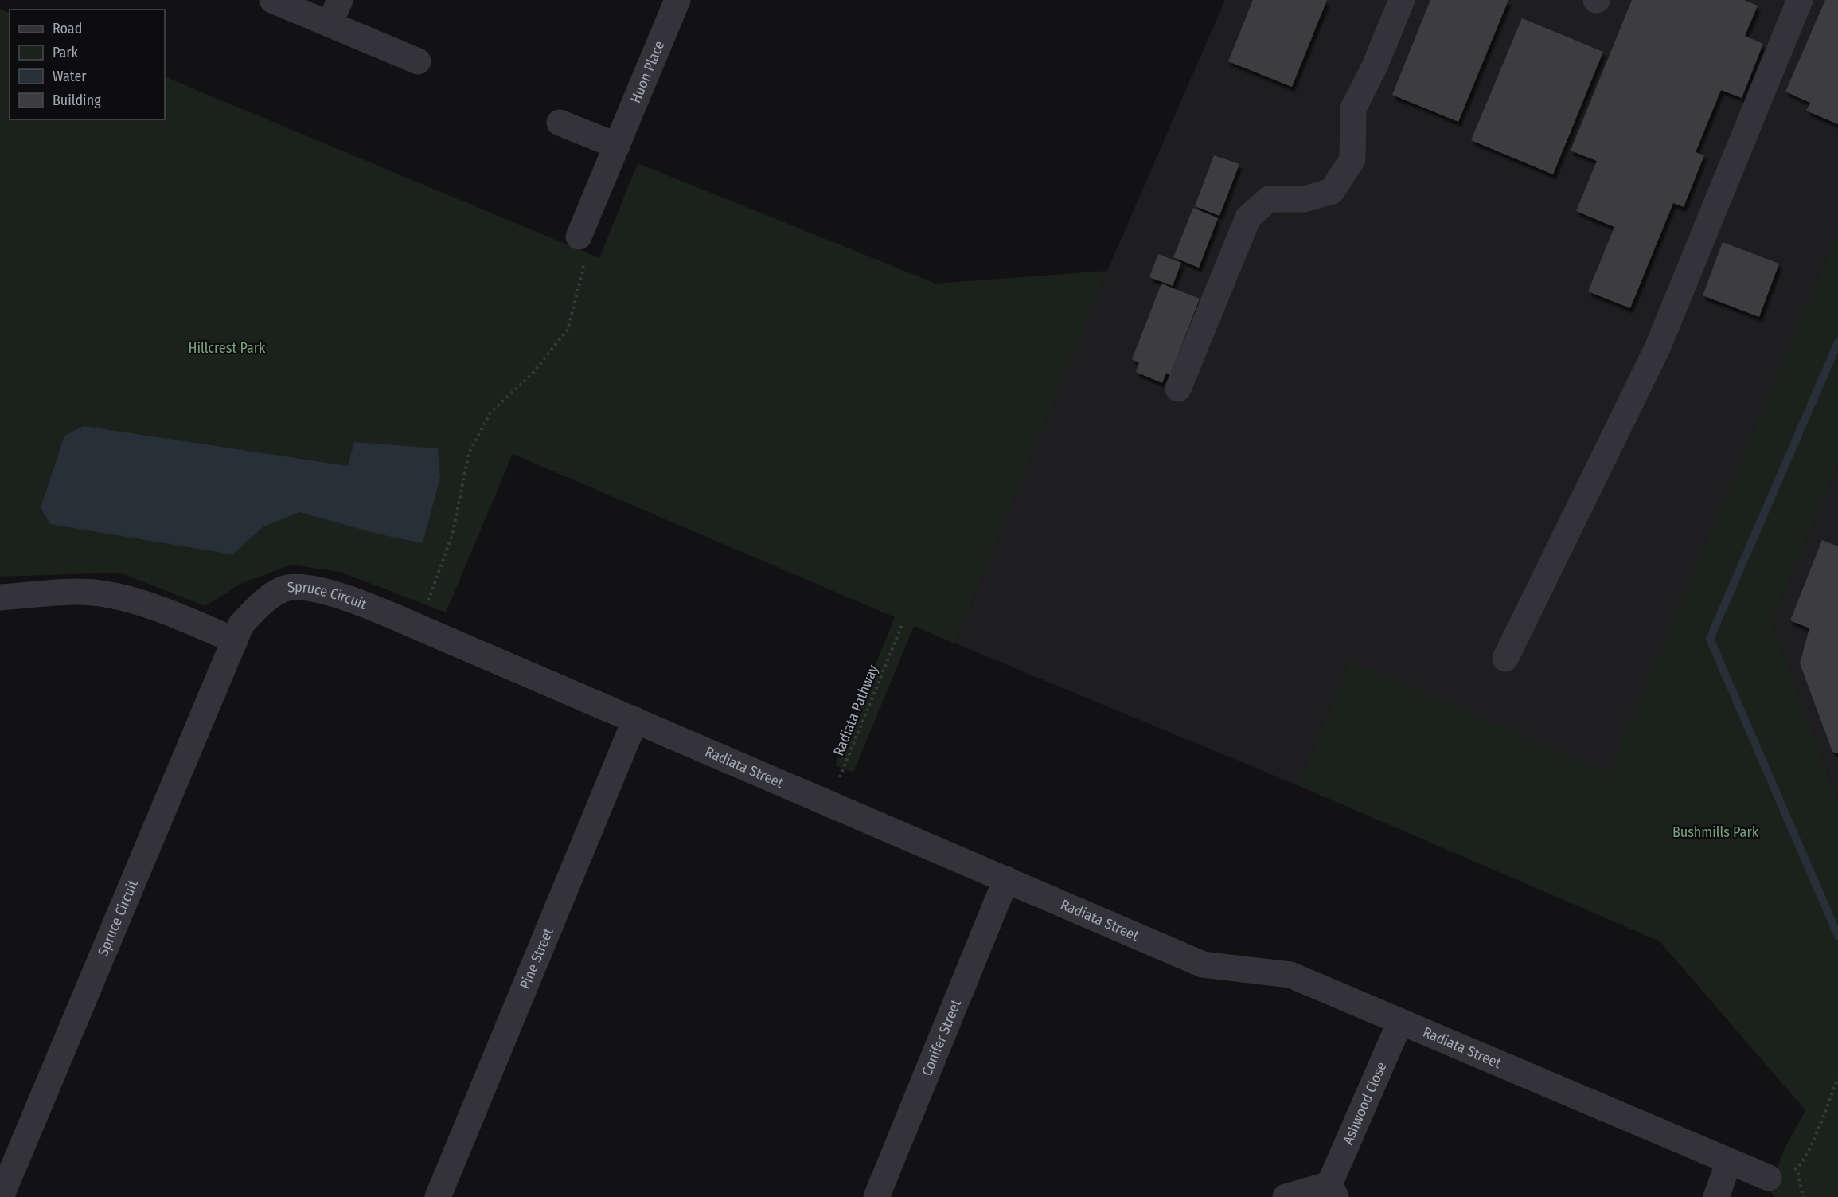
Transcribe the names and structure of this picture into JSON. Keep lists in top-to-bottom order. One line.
{"streets":{"street":["Huon Place","Spruce Circuit","Radiata Street","Pine Street","Conifer Street","Ashwood Close"],"path":["Radiata Pathway"]},"crossings":[["Spruce Circuit","Radiata Street"],["Radiata Pathway","Radiata Street"],["Radiata Street","Pine Street"],["Radiata Street","Conifer Street"],["Radiata Street","Ashwood Close"]],"parks":["Hillcrest Park","Bushmills Park"],"legend":["Road","Park","Water","Building"]}
